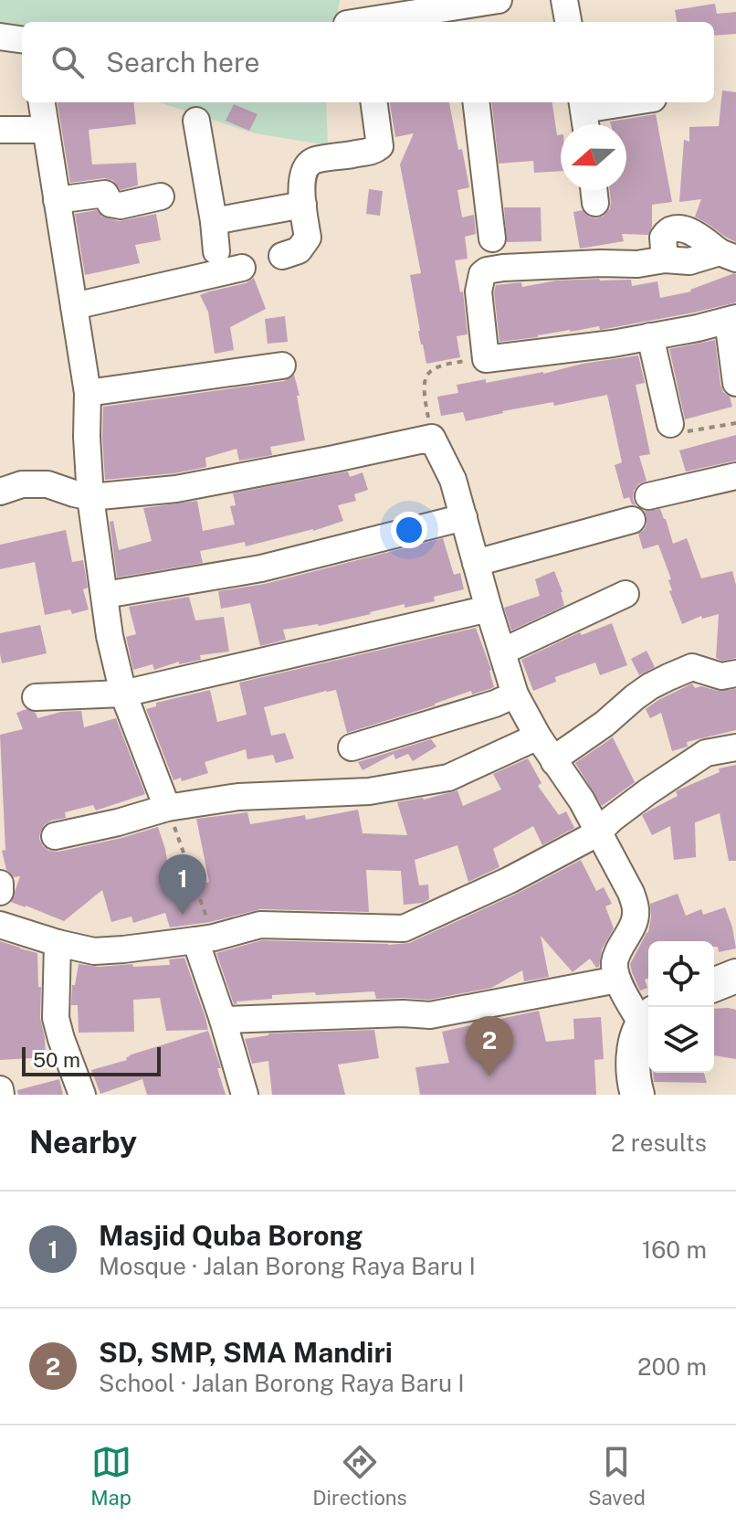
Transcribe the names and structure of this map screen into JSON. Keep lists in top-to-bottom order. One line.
{"scale_bar":"50 m","north":"left","page":{"search":"Search here","pins":["1","2"],"scale":"50 m","heading":["Nearby","2 results"],"list":[{"mark":"1","name":"Masjid Quba Borong","note":"Mosque · Jalan Borong Raya Baru I","value":"160 m"},{"mark":"2","name":"SD, SMP, SMA Mandiri","note":"School · Jalan Borong Raya Baru I","value":"200 m"}],"nav":["Map","Directions","Saved"]}}
